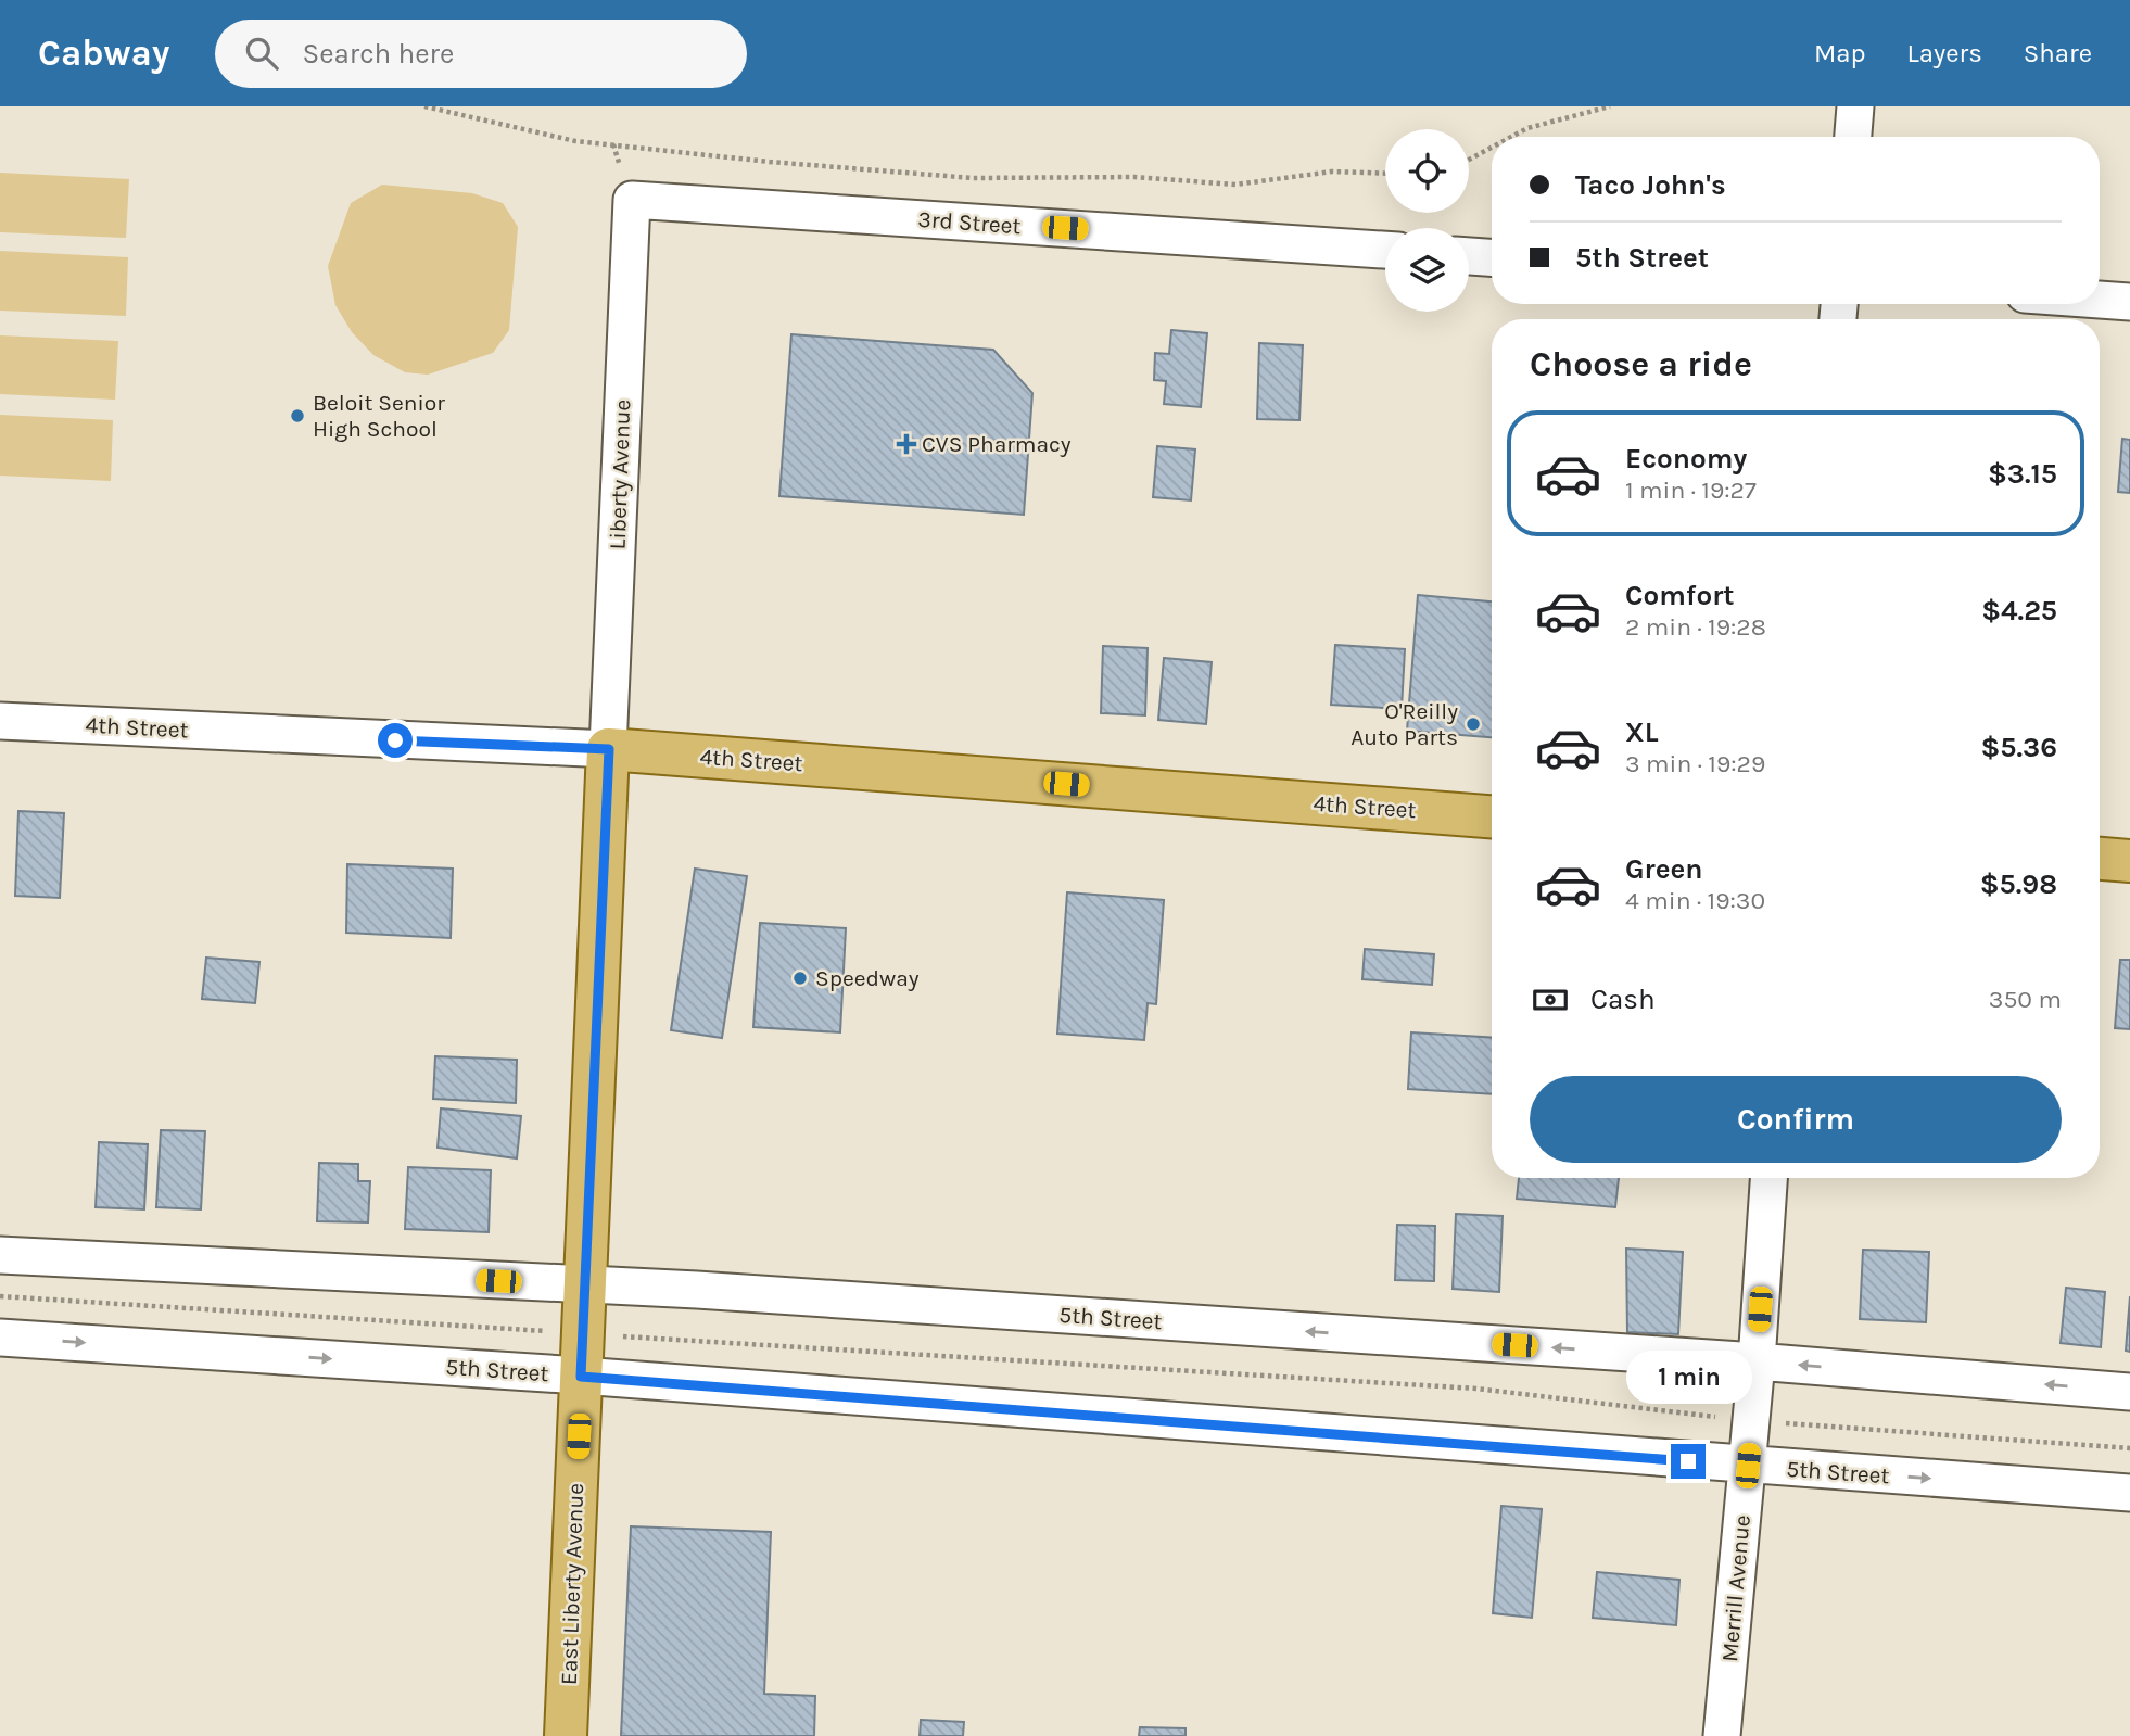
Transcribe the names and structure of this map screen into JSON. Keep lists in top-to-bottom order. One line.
{"streets":{"main road":["4th Street","East Liberty Avenue"],"street":["3rd Street","Liberty Avenue","5th Street","Merrill Avenue"]},"crossings":[["3rd Street","Liberty Avenue"],["Liberty Avenue","4th Street"],["Liberty Avenue","East Liberty Avenue"],["4th Street","East Liberty Avenue"],["5th Street","East Liberty Avenue"],["5th Street","Merrill Avenue"]],"places":{"other":["Beloit Senior High School","O'Reilly Auto Parts","Speedway"],"health":["CVS Pharmacy"]},"page":{"header":"Cabway","search":"Search here","nav":["Map","Layers","Share"],"banner":["Taco John's","5th Street"],"heading":"Choose a ride","list":[{"name":"Economy","note":"1 min · 19:27","value":"$3.15"},{"name":"Comfort","note":"2 min · 19:28","value":"$4.25"},{"name":"XL","note":"3 min · 19:29","value":"$5.36"},{"name":"Green","note":"4 min · 19:30","value":"$5.98"}],"pay":["Cash","350 m"],"buttons":"Confirm","bubble":"1 min"}}
